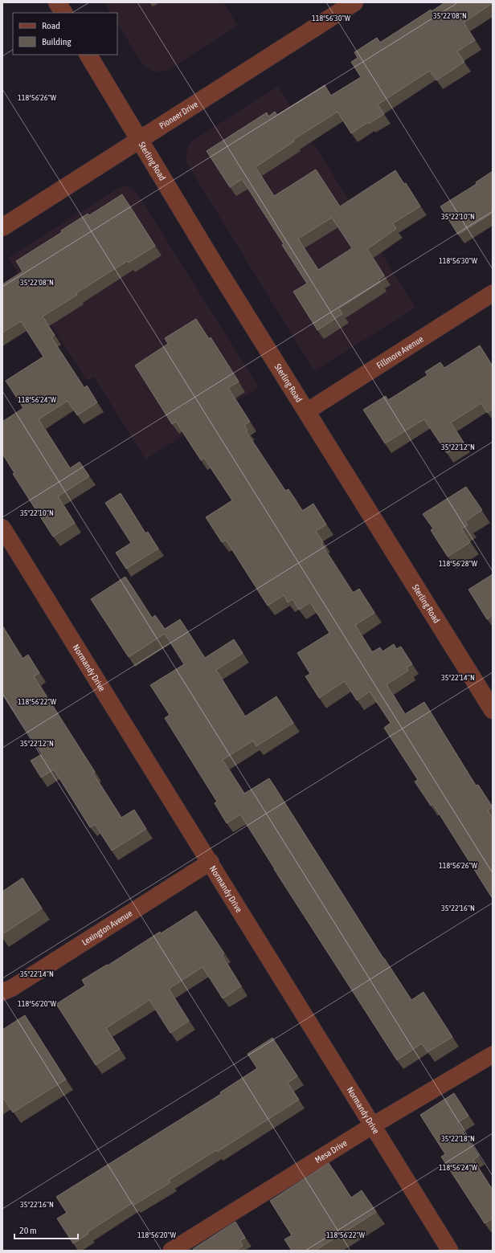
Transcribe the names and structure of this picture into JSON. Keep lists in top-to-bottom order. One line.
{"streets":{"street":["Pioneer Drive","Sterling Road","Fillmore Avenue","Normandy Drive","Lexington Avenue","Mesa Drive"]},"crossings":[["Pioneer Drive","Sterling Road"],["Sterling Road","Fillmore Avenue"],["Normandy Drive","Lexington Avenue"],["Normandy Drive","Mesa Drive"]],"legend":["Road","Building"],"scale_bar":"20 m","coordinates":["35°22'08\"N","118°56'30\"W","118°56'26\"W","35°22'10\"N","118°56'24\"W","35°22'12\"N","118°56'28\"W","35°22'14\"N","118°56'22\"W","35°22'16\"N","118°56'20\"W","35°22'18\"N"]}
